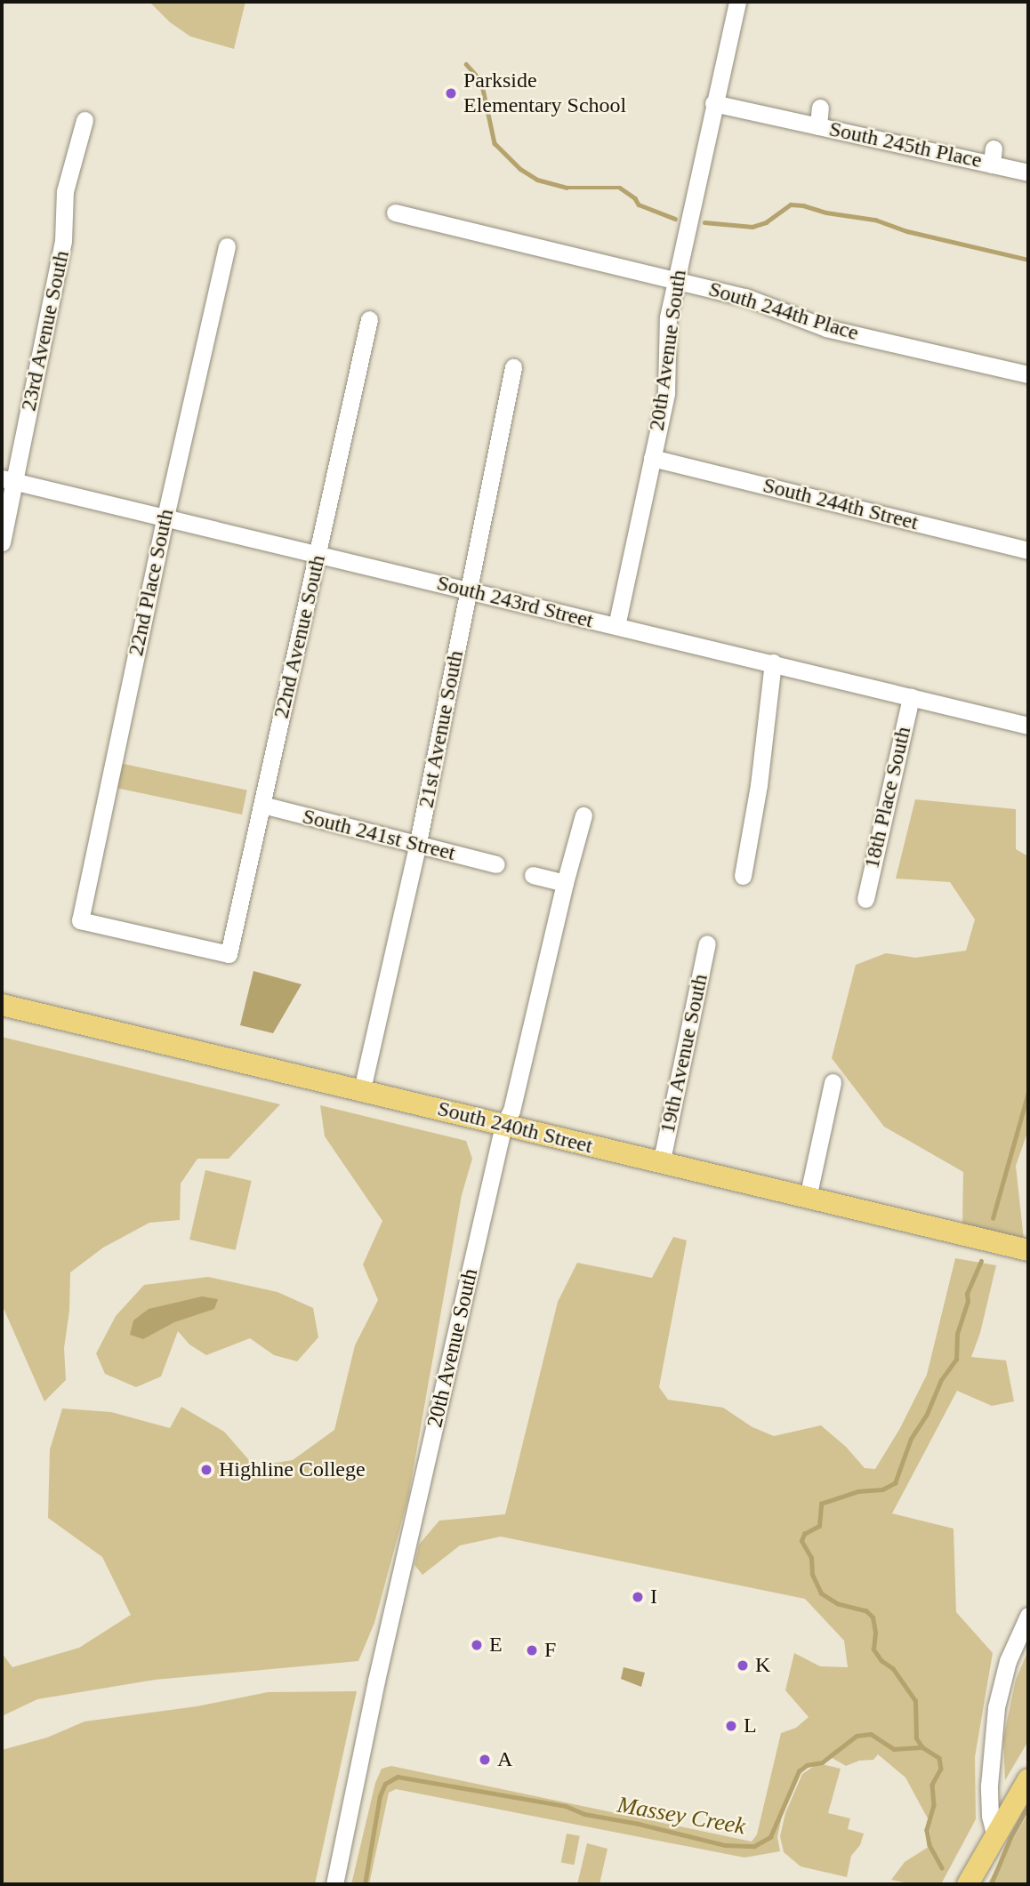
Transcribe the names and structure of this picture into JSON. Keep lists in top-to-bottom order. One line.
{"streets":{"main road":["South 240th Street"],"street":["South 245th Place","South 244th Place","23rd Avenue South","20th Avenue South","South 244th Street","22nd Place South","South 243rd Street","22nd Avenue South","21st Avenue South","18th Place South","South 241st Street","19th Avenue South"]},"crossings":[["South 245th Place","20th Avenue South"],["South 244th Place","20th Avenue South"],["23rd Avenue South","South 243rd Street"],["20th Avenue South","South 244th Street"],["20th Avenue South","South 243rd Street"],["20th Avenue South","South 240th Street"],["22nd Place South","South 243rd Street"],["22nd Place South","22nd Avenue South"],["South 243rd Street","22nd Avenue South"],["South 243rd Street","21st Avenue South"],["South 243rd Street","18th Place South"],["22nd Avenue South","South 241st Street"],["21st Avenue South","South 241st Street"],["21st Avenue South","South 240th Street"],["19th Avenue South","South 240th Street"]],"water":["Massey Creek"],"places":["Parkside Elementary School","Highline College","I","E","F","K","L","A"]}
